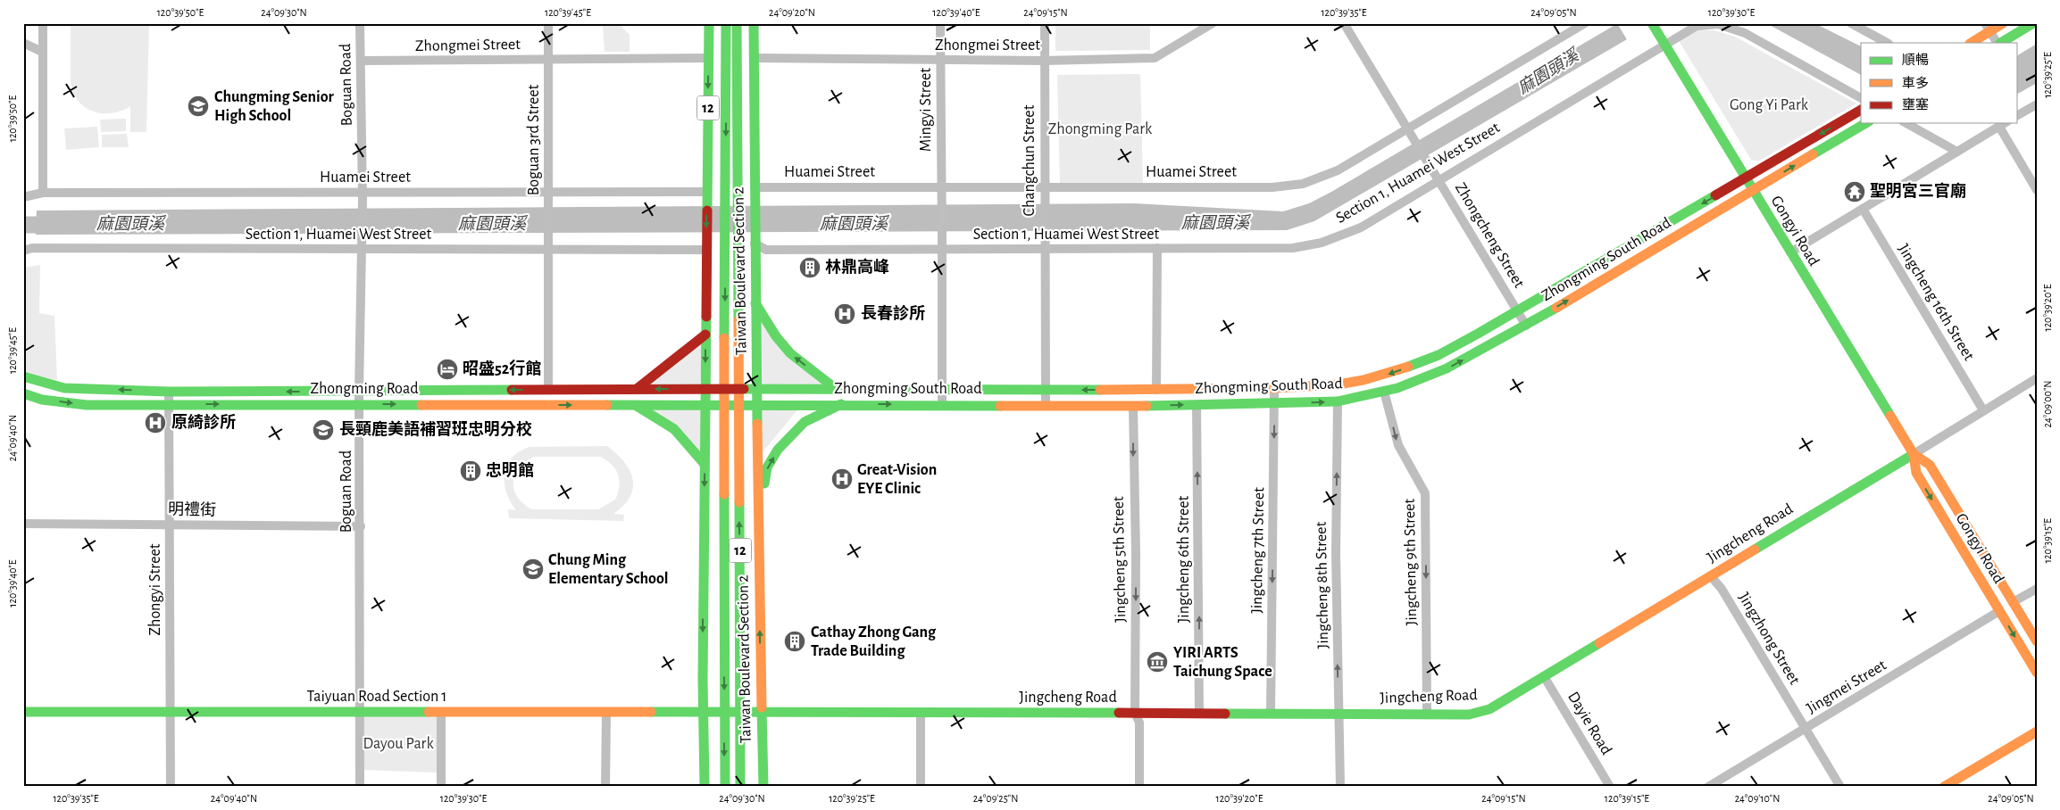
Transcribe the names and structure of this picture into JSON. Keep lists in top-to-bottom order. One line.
{"streets":{"main road":["12","Gongyi Road","Zhongming South Road","Taiwan Boulevard Section 2","Zhongming Road","Jingcheng Road","Taiyuan Road Section 1"],"street":["Zhongmei Street","Boguan Road","Mingyi Street","Boguan 3rd Street","Changchun Street","Huamei Street","Section 1, Huamei West Street","Zhongcheng Street","Jingcheng 16th Street","明禮街","Jingcheng 7th Street","Jingcheng 5th Street","Jingcheng 6th Street","Jingcheng 9th Street","Jingcheng 8th Street","Zhongyi Street","Jingzhong Street","Jingmei Street","Dayie Road"]},"crossings":[["Zhongmei Street","Boguan Road"],["Zhongmei Street","Mingyi Street"],["Zhongmei Street","Boguan 3rd Street"],["Zhongmei Street","Changchun Street"],["Zhongmei Street","Taiwan Boulevard Section 2"],["Boguan Road","Huamei Street"],["Boguan Road","Section 1, Huamei West Street"],["Boguan Road","Zhongming Road"],["Boguan Road","明禮街"],["Boguan Road","Taiyuan Road Section 1"],["Mingyi Street","Huamei Street"],["Mingyi Street","Section 1, Huamei West Street"],["Boguan 3rd Street","Huamei Street"],["Boguan 3rd Street","Section 1, Huamei West Street"],["Boguan 3rd Street","Zhongming Road"],["Changchun Street","Huamei Street"],["Changchun Street","Section 1, Huamei West Street"],["Changchun Street","Zhongming South Road"],["Huamei Street","Zhongcheng Street"],["Huamei Street","Taiwan Boulevard Section 2"],["Section 1, Huamei West Street","Gongyi Road"],["Section 1, Huamei West Street","Zhongcheng Street"],["Section 1, Huamei West Street","Taiwan Boulevard Section 2"],["Gongyi Road","Zhongming South Road"],["Gongyi Road","Jingcheng Road"],["Gongyi Road","Jingmei Street"],["Zhongcheng Street","Zhongming South Road"],["Zhongming South Road","Taiwan Boulevard Section 2"],["Zhongming South Road","Zhongming Road"],["Zhongming South Road","Jingcheng 7th Street"],["Zhongming South Road","Jingcheng 5th Street"],["Zhongming South Road","Jingcheng 6th Street"],["Zhongming South Road","Jingcheng 9th Street"],["Zhongming South Road","Jingcheng 8th Street"],["Taiwan Boulevard Section 2","Zhongming Road"],["Taiwan Boulevard Section 2","Jingcheng Road"],["Taiwan Boulevard Section 2","Taiyuan Road Section 1"],["Jingcheng 16th Street","Jingcheng Road"],["Zhongming Road","Zhongyi Street"],["明禮街","Zhongyi Street"],["Jingcheng Road","Jingcheng 7th Street"],["Jingcheng Road","Jingcheng 5th Street"],["Jingcheng Road","Jingcheng 6th Street"],["Jingcheng Road","Jingcheng 9th Street"],["Jingcheng Road","Jingcheng 8th Street"],["Jingcheng Road","Jingzhong Street"],["Jingcheng Road","Taiyuan Road Section 1"],["Jingcheng Road","Dayie Road"],["Zhongyi Street","Taiyuan Road Section 1"],["Jingzhong Street","Jingmei Street"]],"one_way":["Jingcheng 7th Street","Jingcheng 5th Street","Jingcheng 6th Street","Jingcheng 9th Street","Jingcheng 8th Street"],"water":["麻園頭溪"],"parks":["Gong Yi Park","Zhongming Park","Dayou Park"],"places":{"school or university":["Chungming Senior High School","長頸鹿美語補習班忠明分校","Chung Ming Elementary School"],"temple":["聖明宮三官廟"],"building":["林鼎高峰","忠明館","Cathay Zhong Gang Trade Building"],"hospital":["長春診所","原綺診所","Great-Vision EYE Clinic"],"hotel":["昭盛52行館"],"museum":["YIRI ARTS Taichung Space"]},"legend":["順暢","車多","壅塞"],"coordinates":["120°39'50\"E","24°09'30\"N","120°39'45\"E","24°09'20\"N","120°39'40\"E","24°09'15\"N","120°39'35\"E","24°09'05\"N","120°39'30\"E","120°39'25\"E","120°39'20\"E","24°09'00\"N","24°09'40\"N","120°39'15\"E","24°09'25\"N","24°09'10\"N"]}
